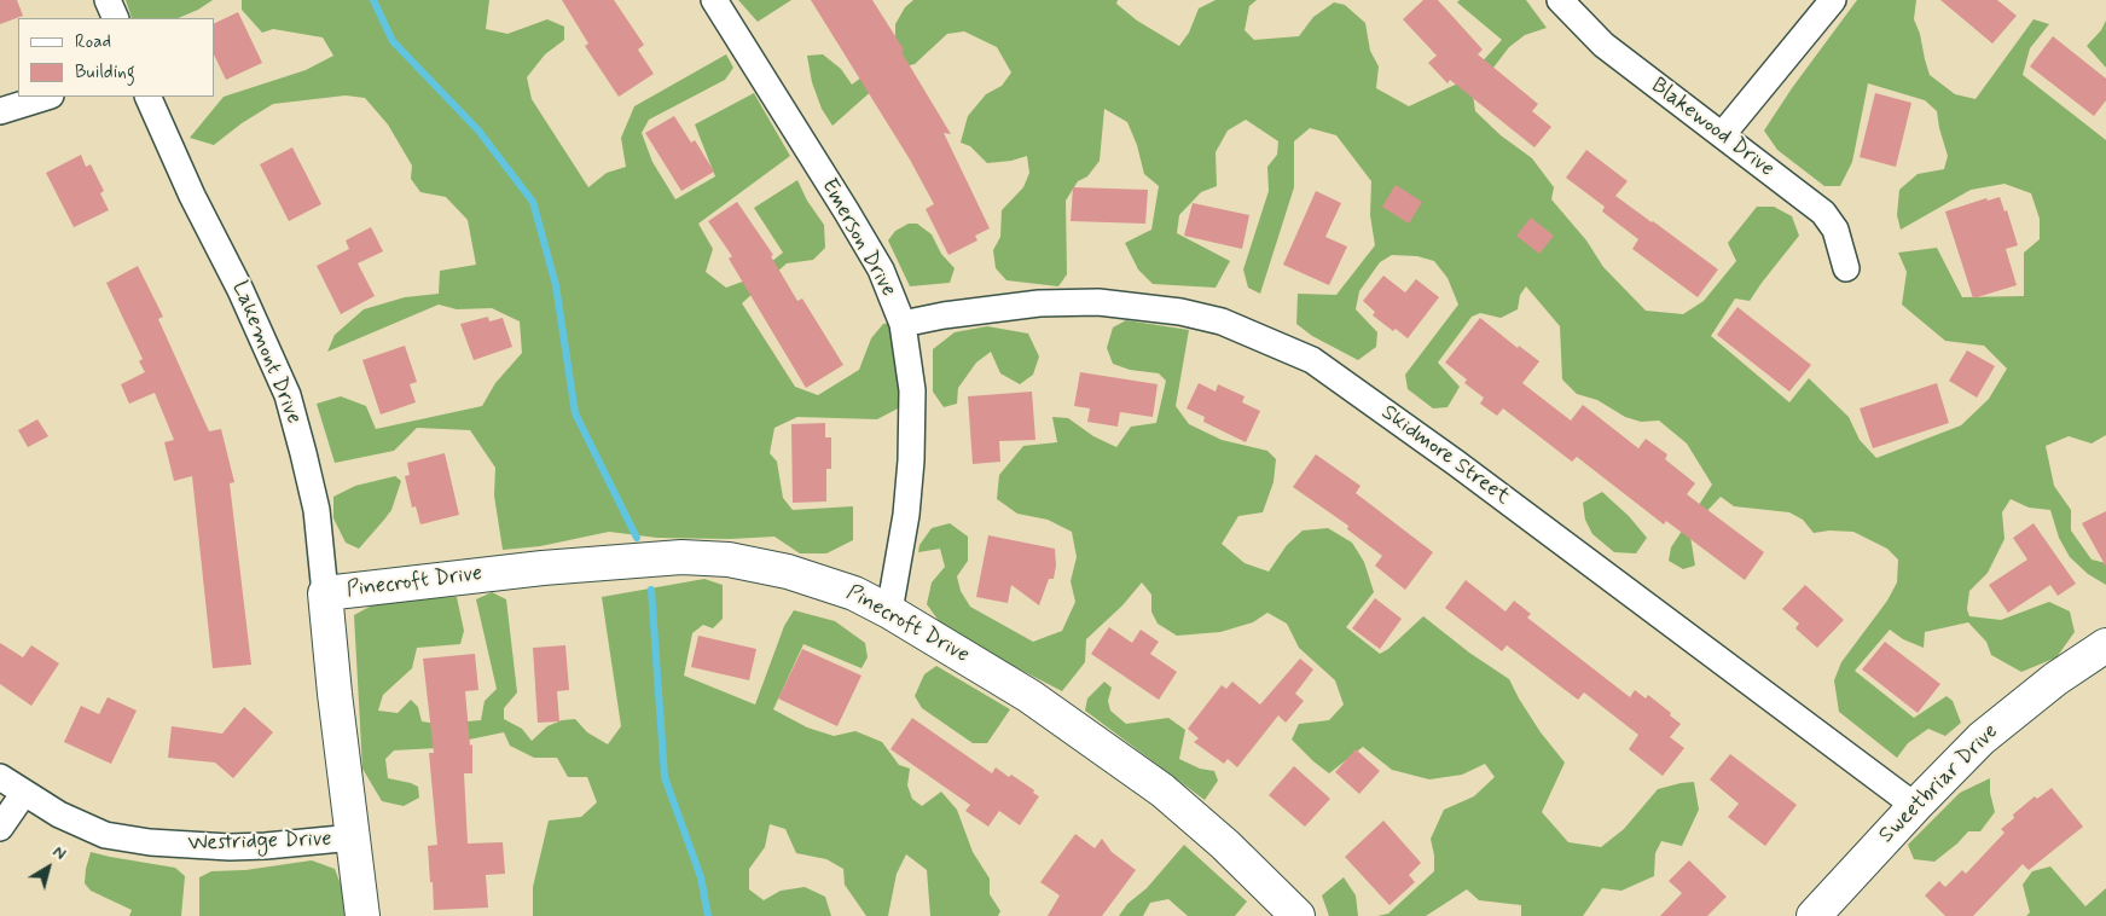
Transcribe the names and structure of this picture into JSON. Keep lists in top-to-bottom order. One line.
{"streets":{"street":["Blakewood Drive","Emerson Drive","Lakemont Drive","Skidmore Street","Pinecroft Drive","Sweetbriar Drive","Westridge Drive"]},"crossings":[["Emerson Drive","Skidmore Street"],["Emerson Drive","Pinecroft Drive"],["Lakemont Drive","Pinecroft Drive"],["Lakemont Drive","Westridge Drive"],["Skidmore Street","Sweetbriar Drive"]],"legend":["Road","Building"],"north":"top right"}
